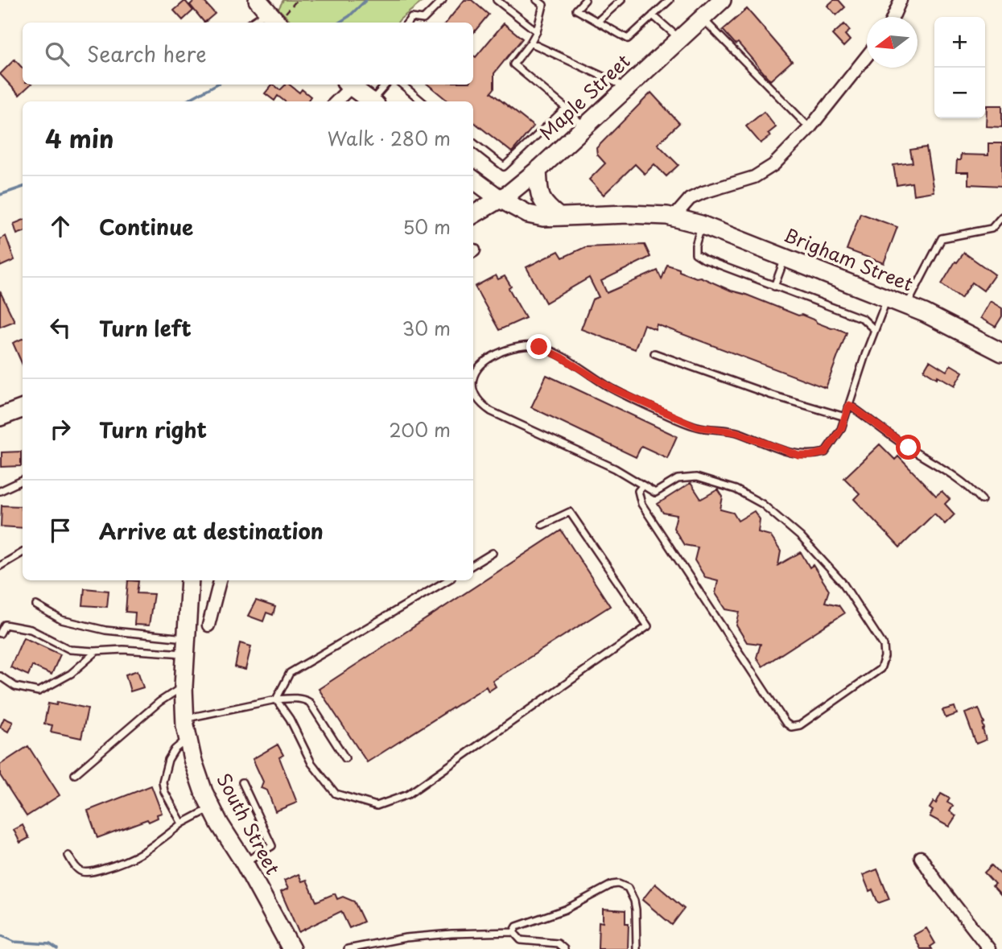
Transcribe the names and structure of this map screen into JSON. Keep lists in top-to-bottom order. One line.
{"streets":{"main road":["Maple Street","Brigham Street","South Street"]},"crossings":[["Maple Street","Brigham Street"]],"north":"left","page":{"map_buttons":["+","−"],"search":"Search here","heading":["4 min","Walk · 280 m"],"list":[["Continue","50 m"],["Turn left","30 m"],["Turn right","200 m"],"Arrive at destination"]}}
